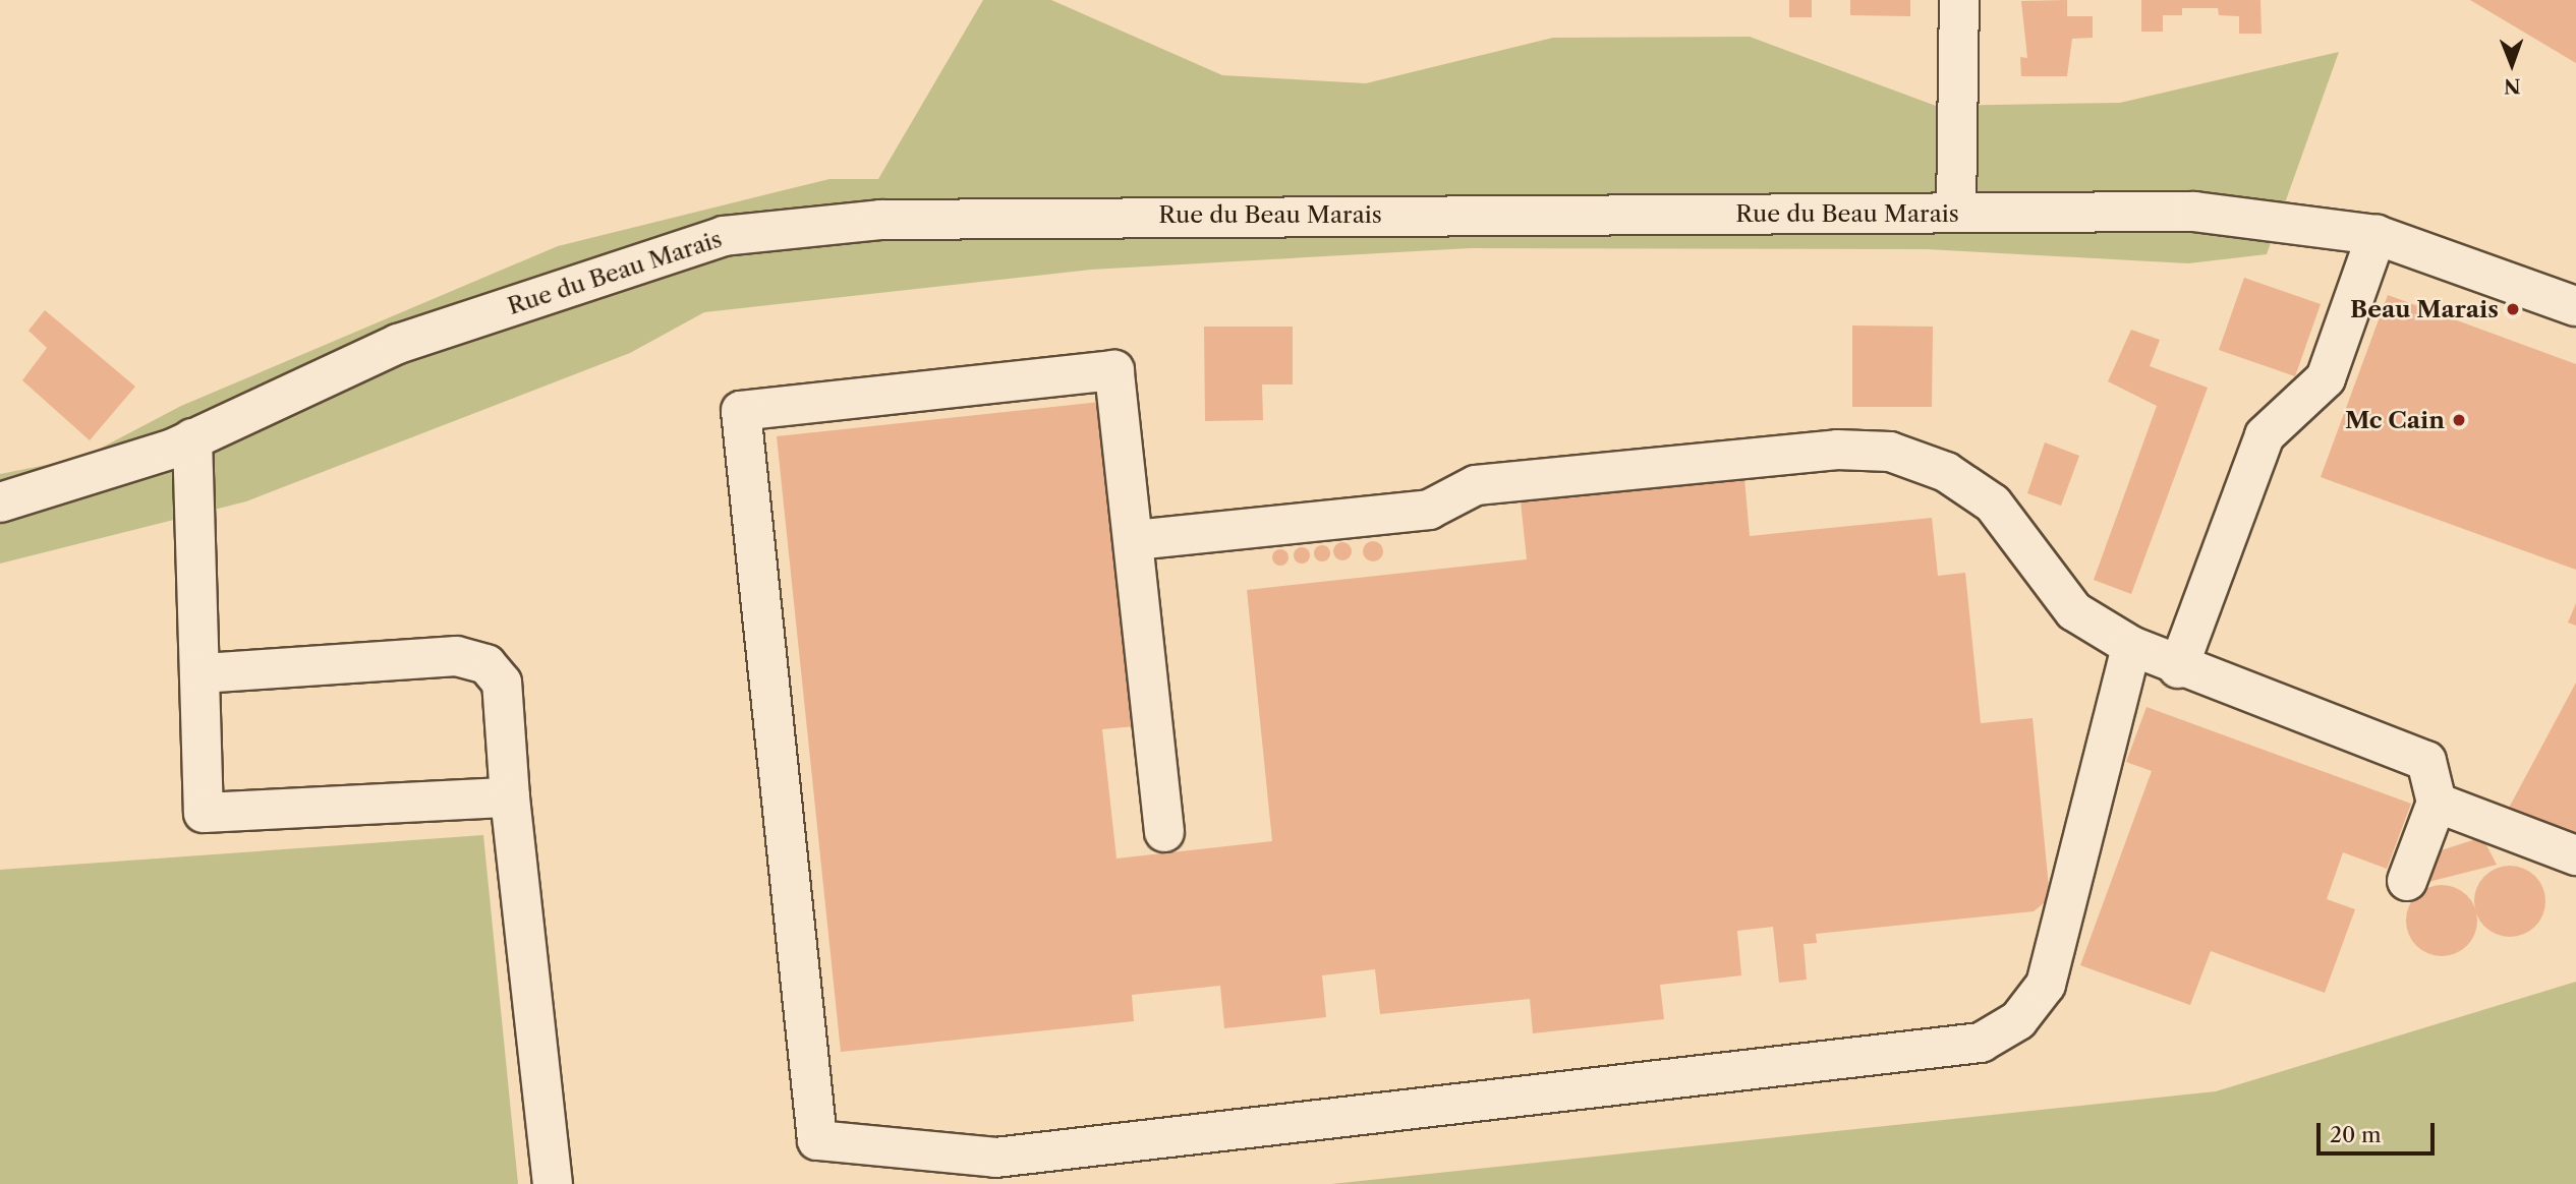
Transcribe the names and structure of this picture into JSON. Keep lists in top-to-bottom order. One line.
{"streets":{"street":["Rue du Beau Marais"]},"places":["Beau Marais","Mc Cain"],"scale_bar":"20 m","north":"bottom"}
